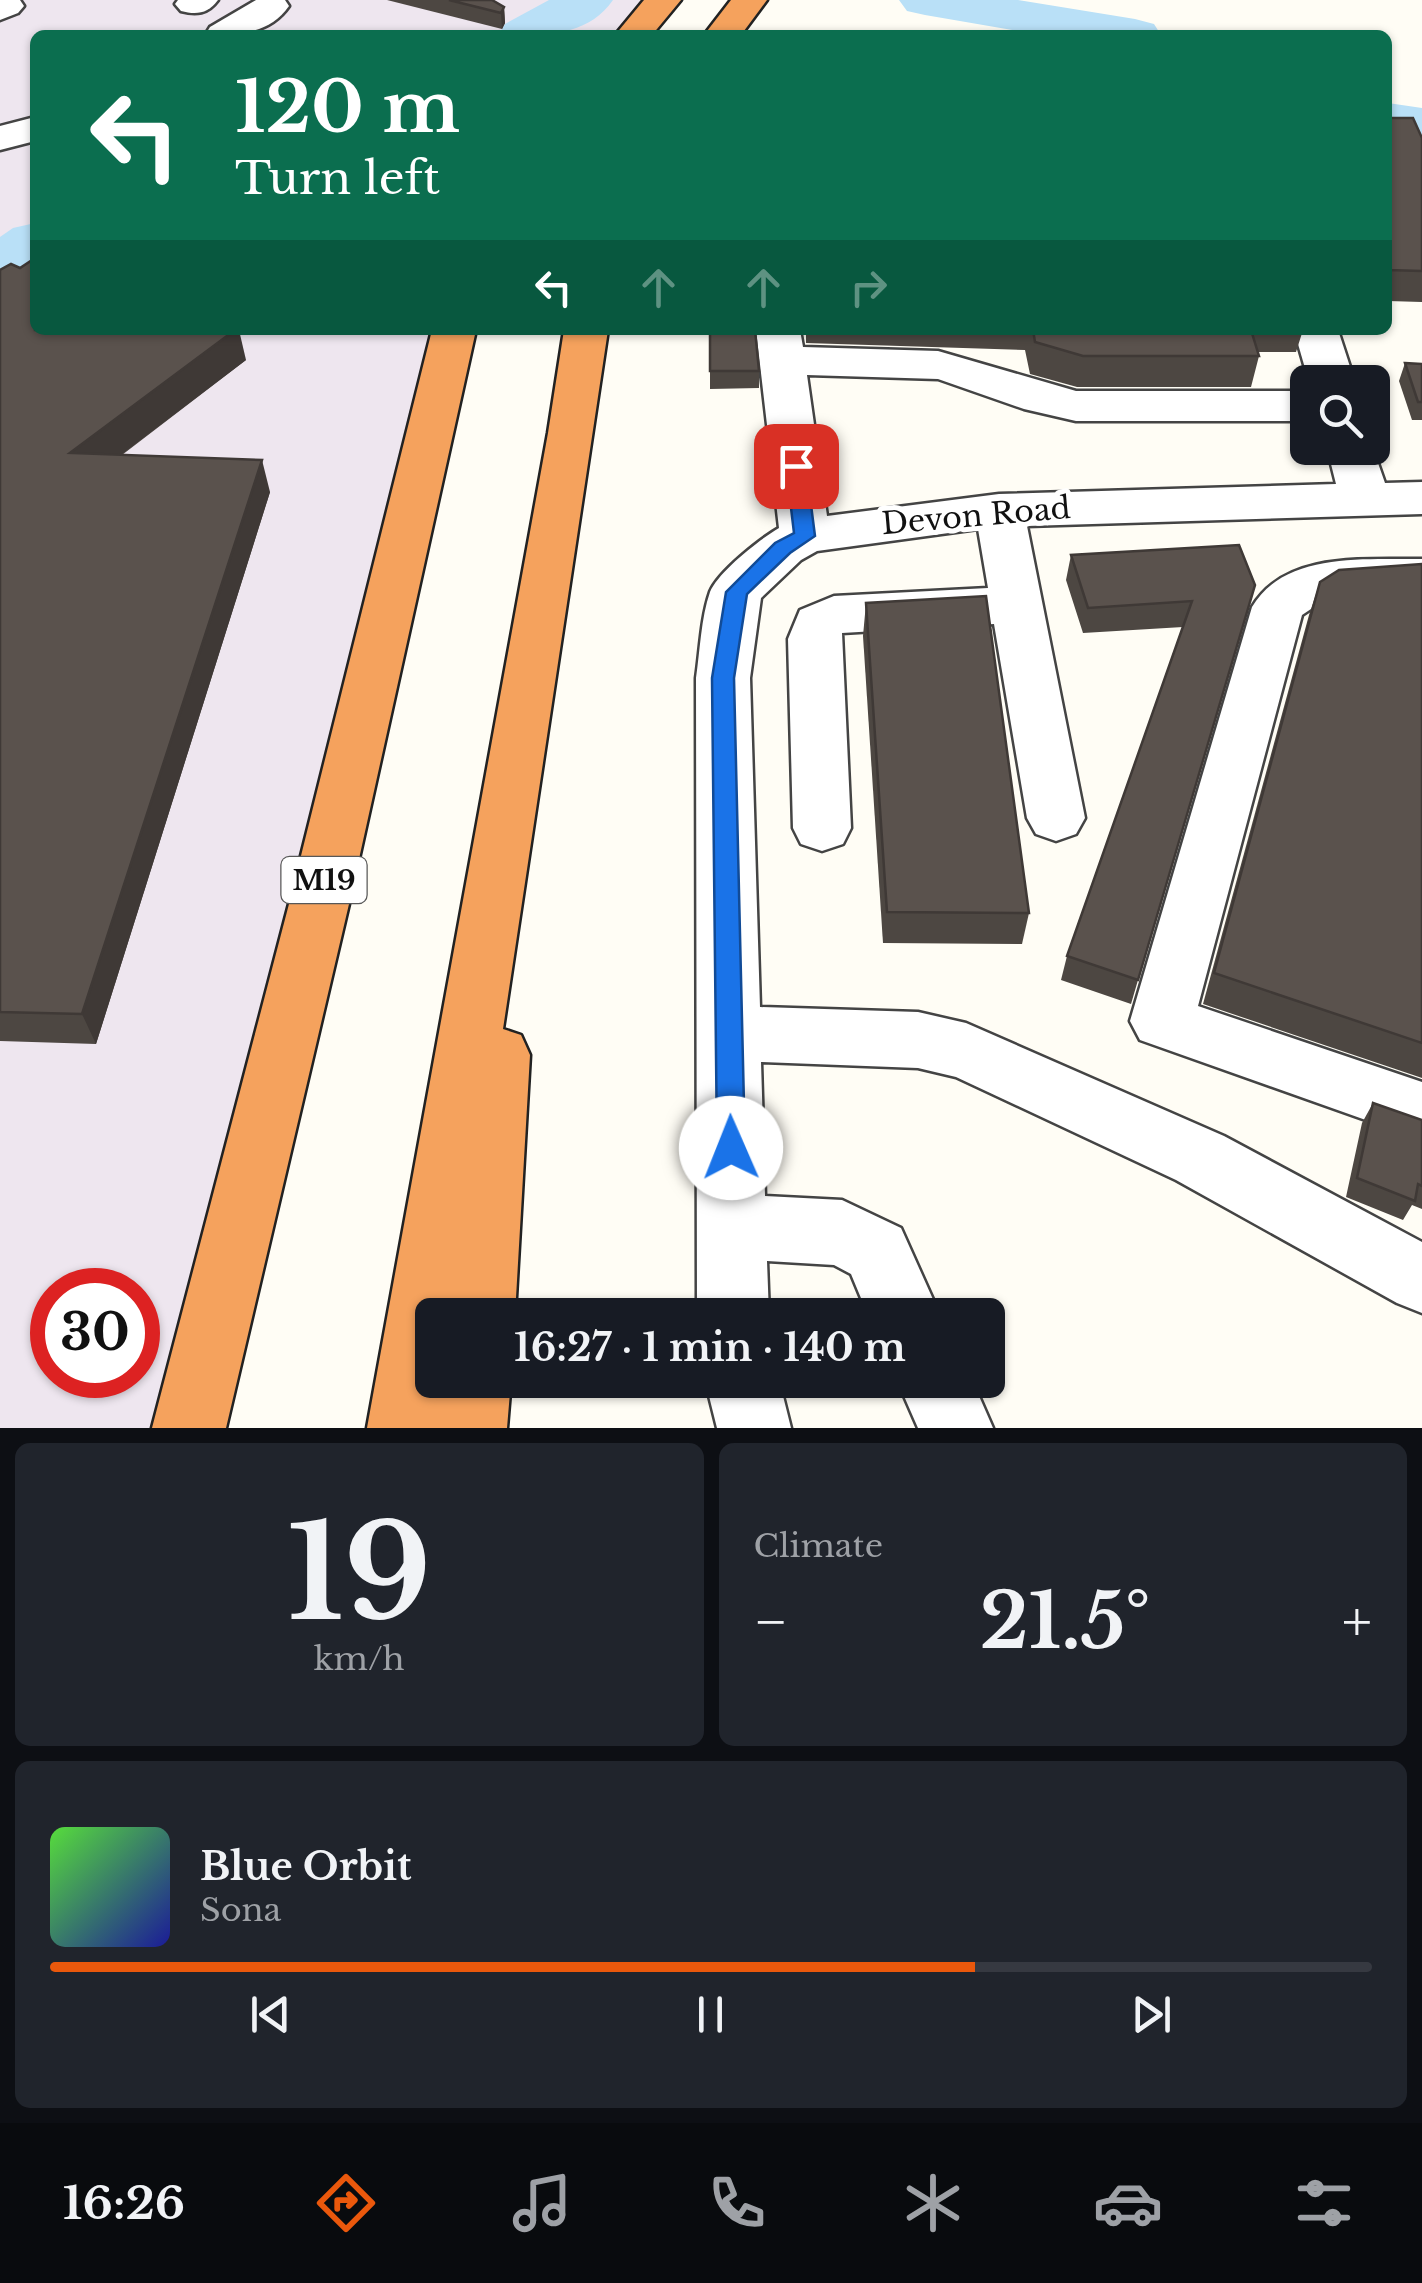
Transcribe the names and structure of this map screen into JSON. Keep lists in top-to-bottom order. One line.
{"streets":{"highway":["M19"],"street":["Devon Road"]},"page":{"turn":["120 m","Turn left"],"limit":"30","trip":"16:27 · 1 min · 140 m","tile":[["19","km/h"],"Climate"],"heat":["−","21.5°","+"],"song":["Blue Orbit","Sona"],"tabs":"16:26"}}
